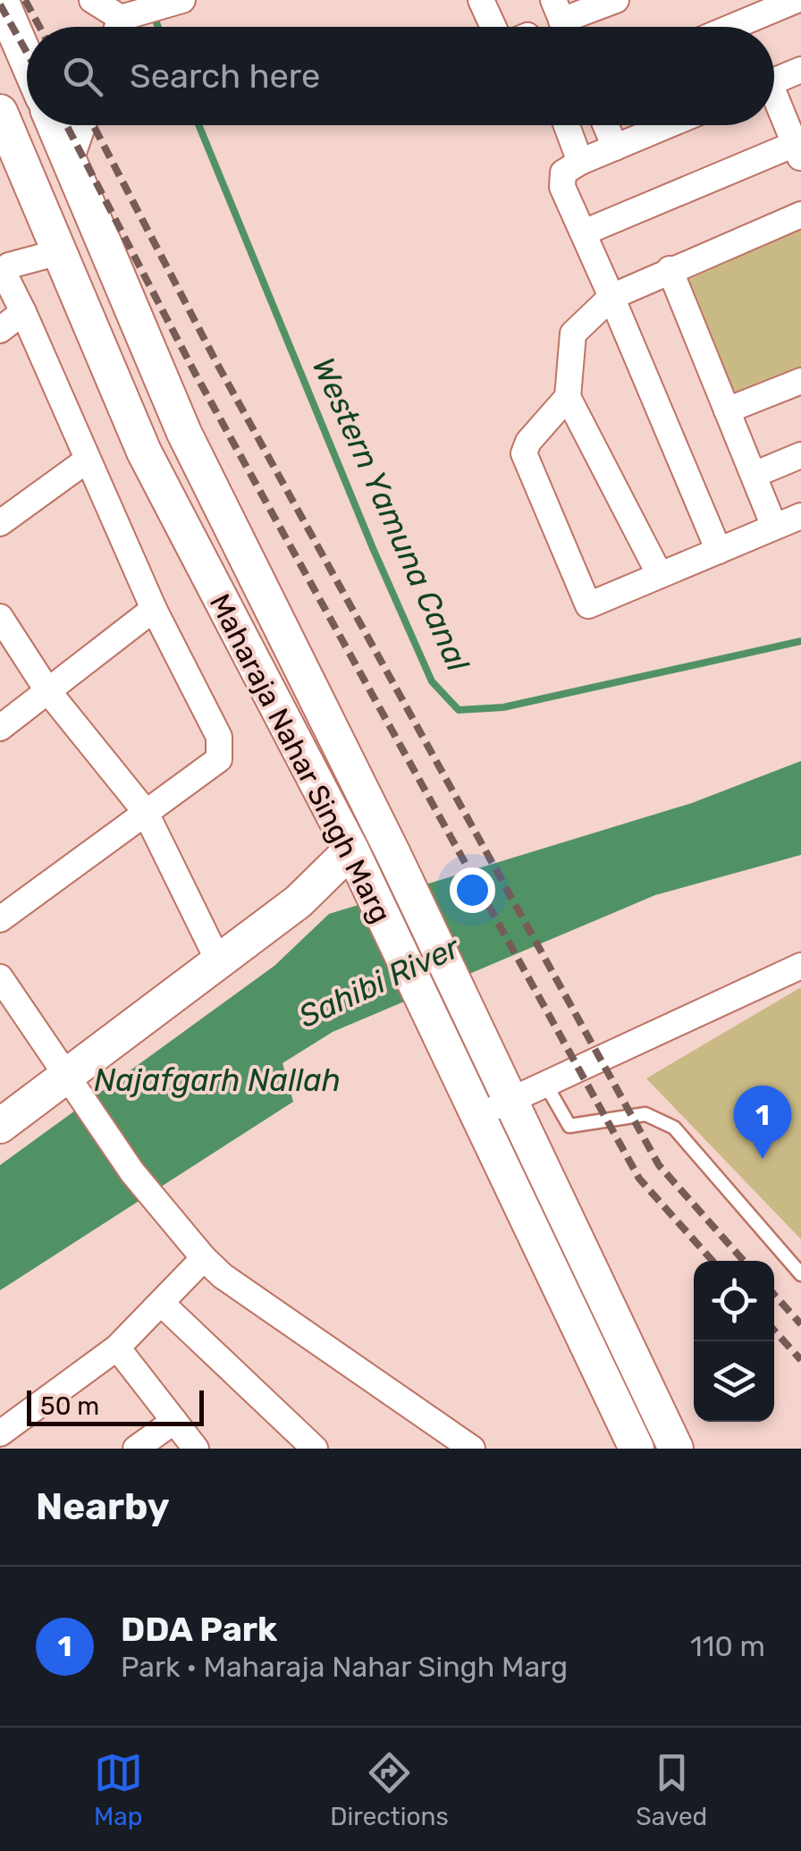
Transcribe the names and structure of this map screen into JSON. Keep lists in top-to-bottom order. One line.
{"streets":{"main road":["Maharaja Nahar Singh Marg"]},"water":["Western Yamuna Canal","Sahibi River","Najafgarh Nallah"],"scale_bar":"50 m","page":{"search":"Search here","pins":"1","scale":"50 m","heading":"Nearby","list":[{"mark":"1","name":"DDA Park","note":"Park · Maharaja Nahar Singh Marg","value":"110 m"}],"nav":["Map","Directions","Saved"]}}
